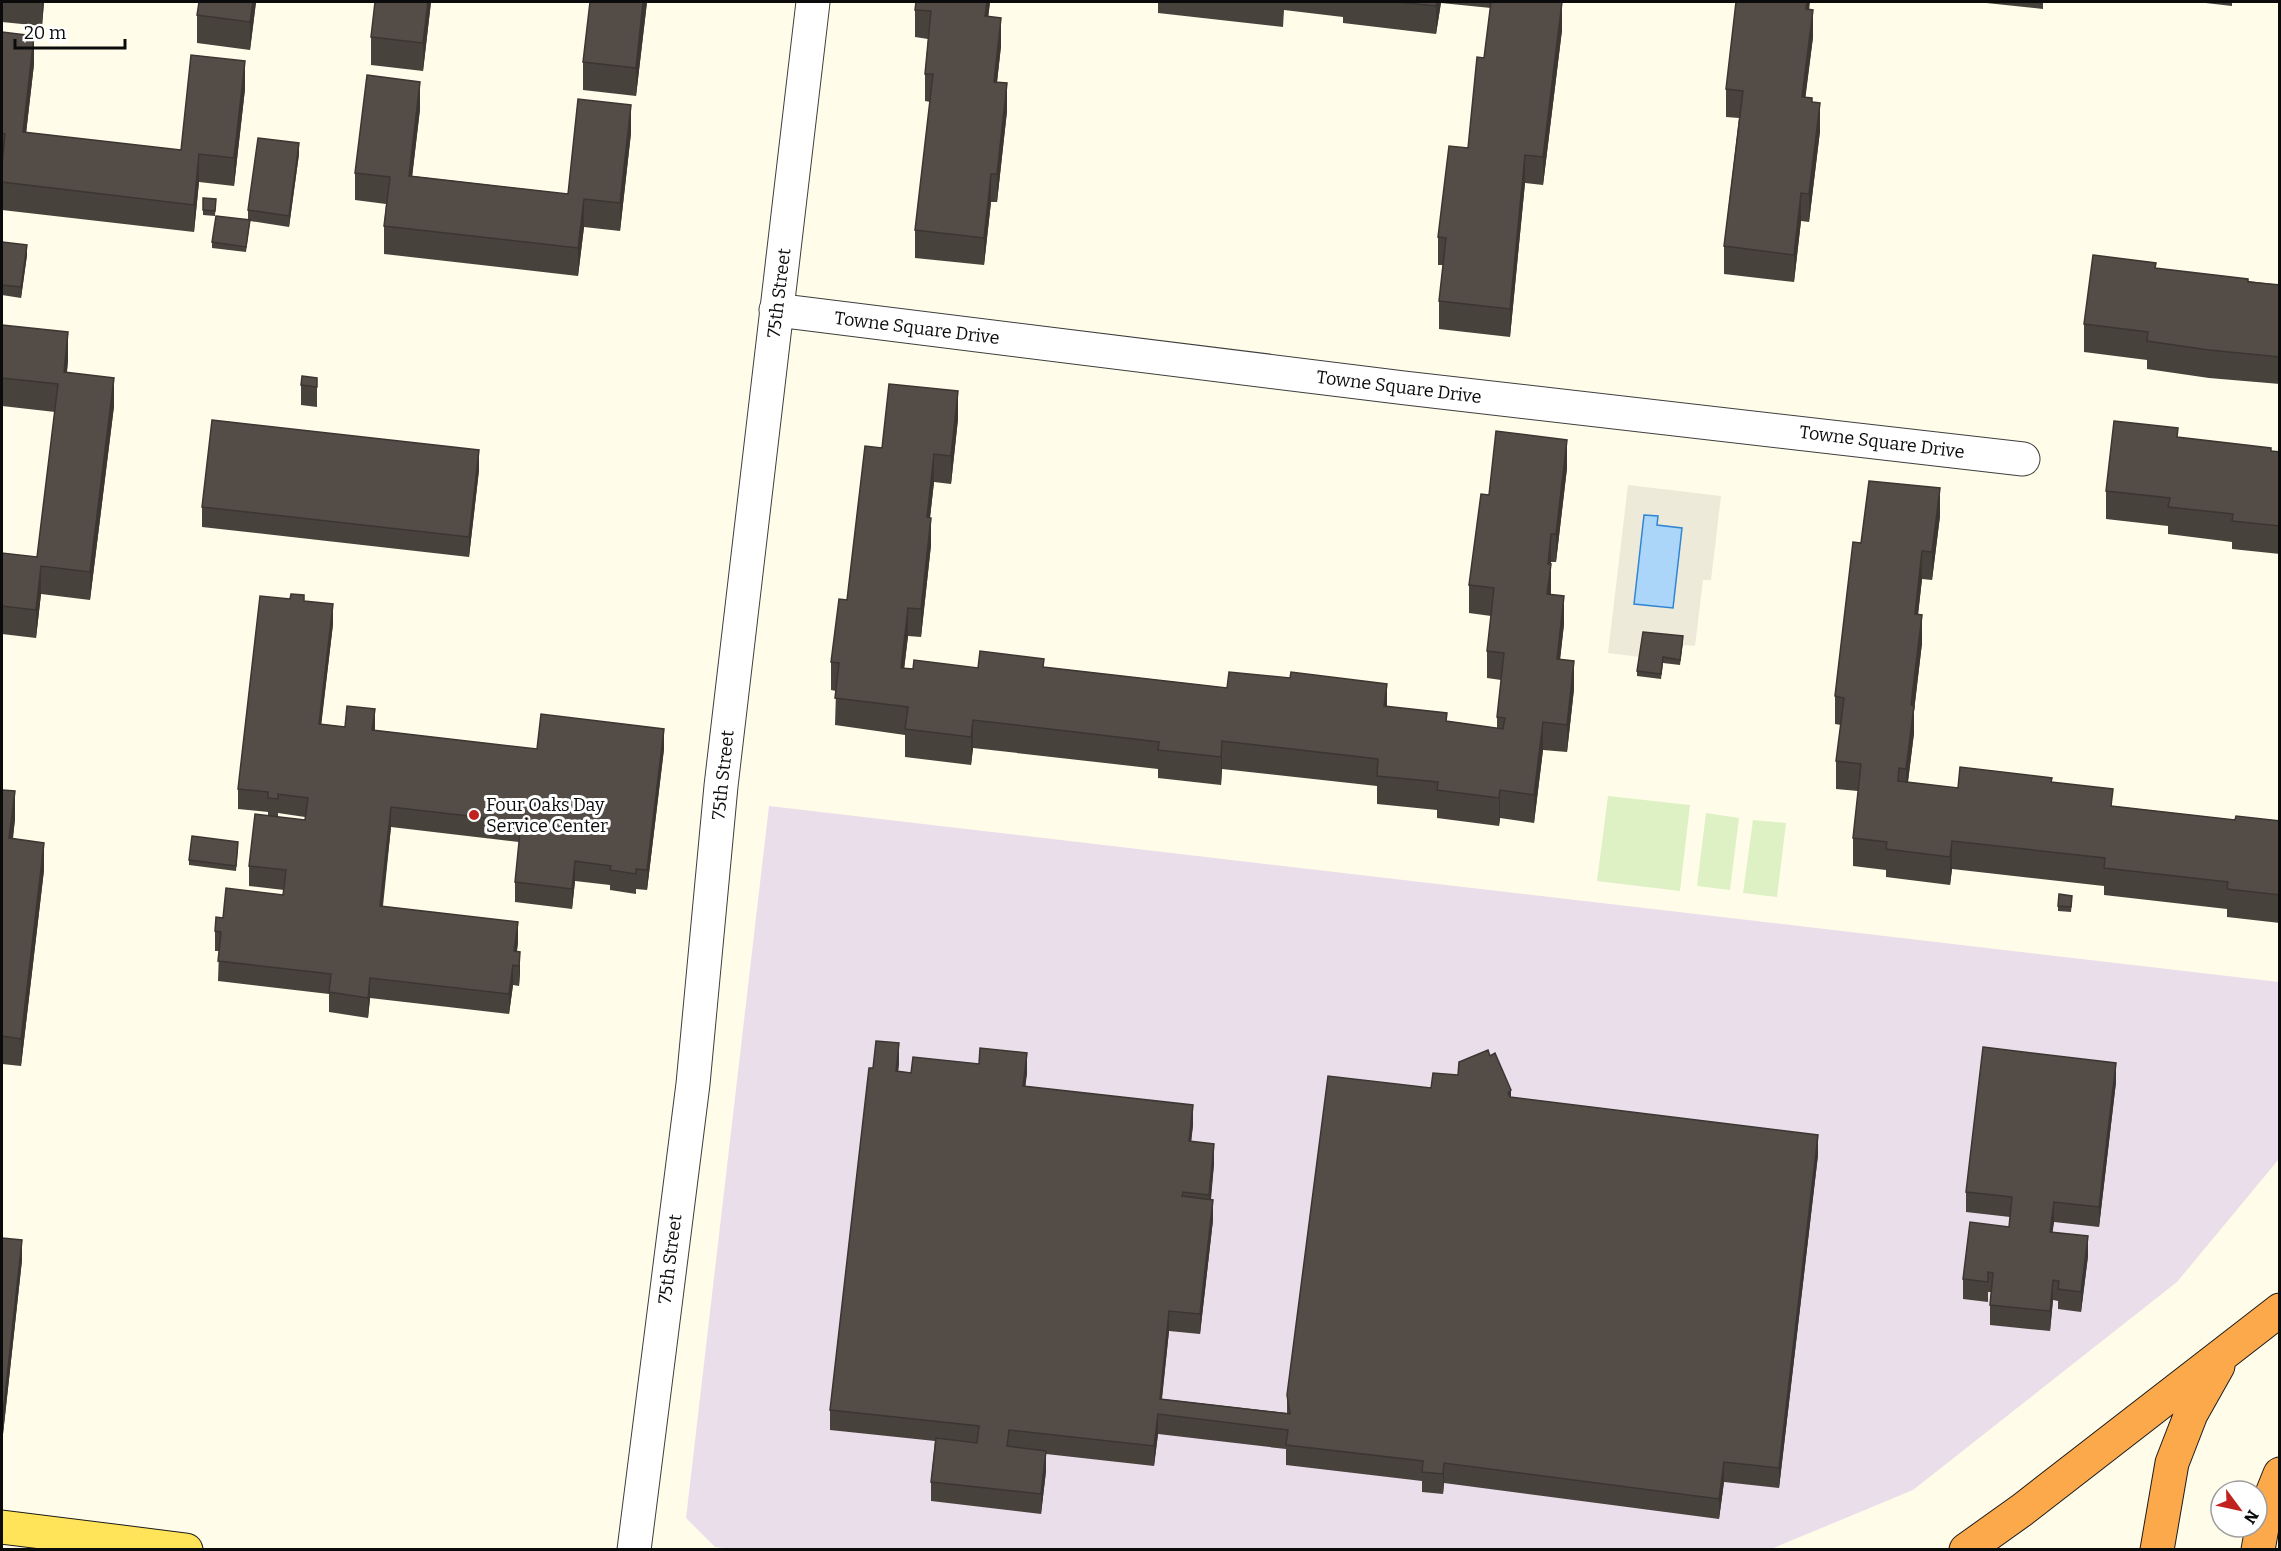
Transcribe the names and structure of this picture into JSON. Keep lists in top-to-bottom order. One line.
{"streets":{"street":["75th Street","Towne Square Drive"]},"crossings":[["75th Street","Towne Square Drive"]],"places":["Four Oaks Day Service Center"],"scale_bar":"20 m","north":"bottom right"}
